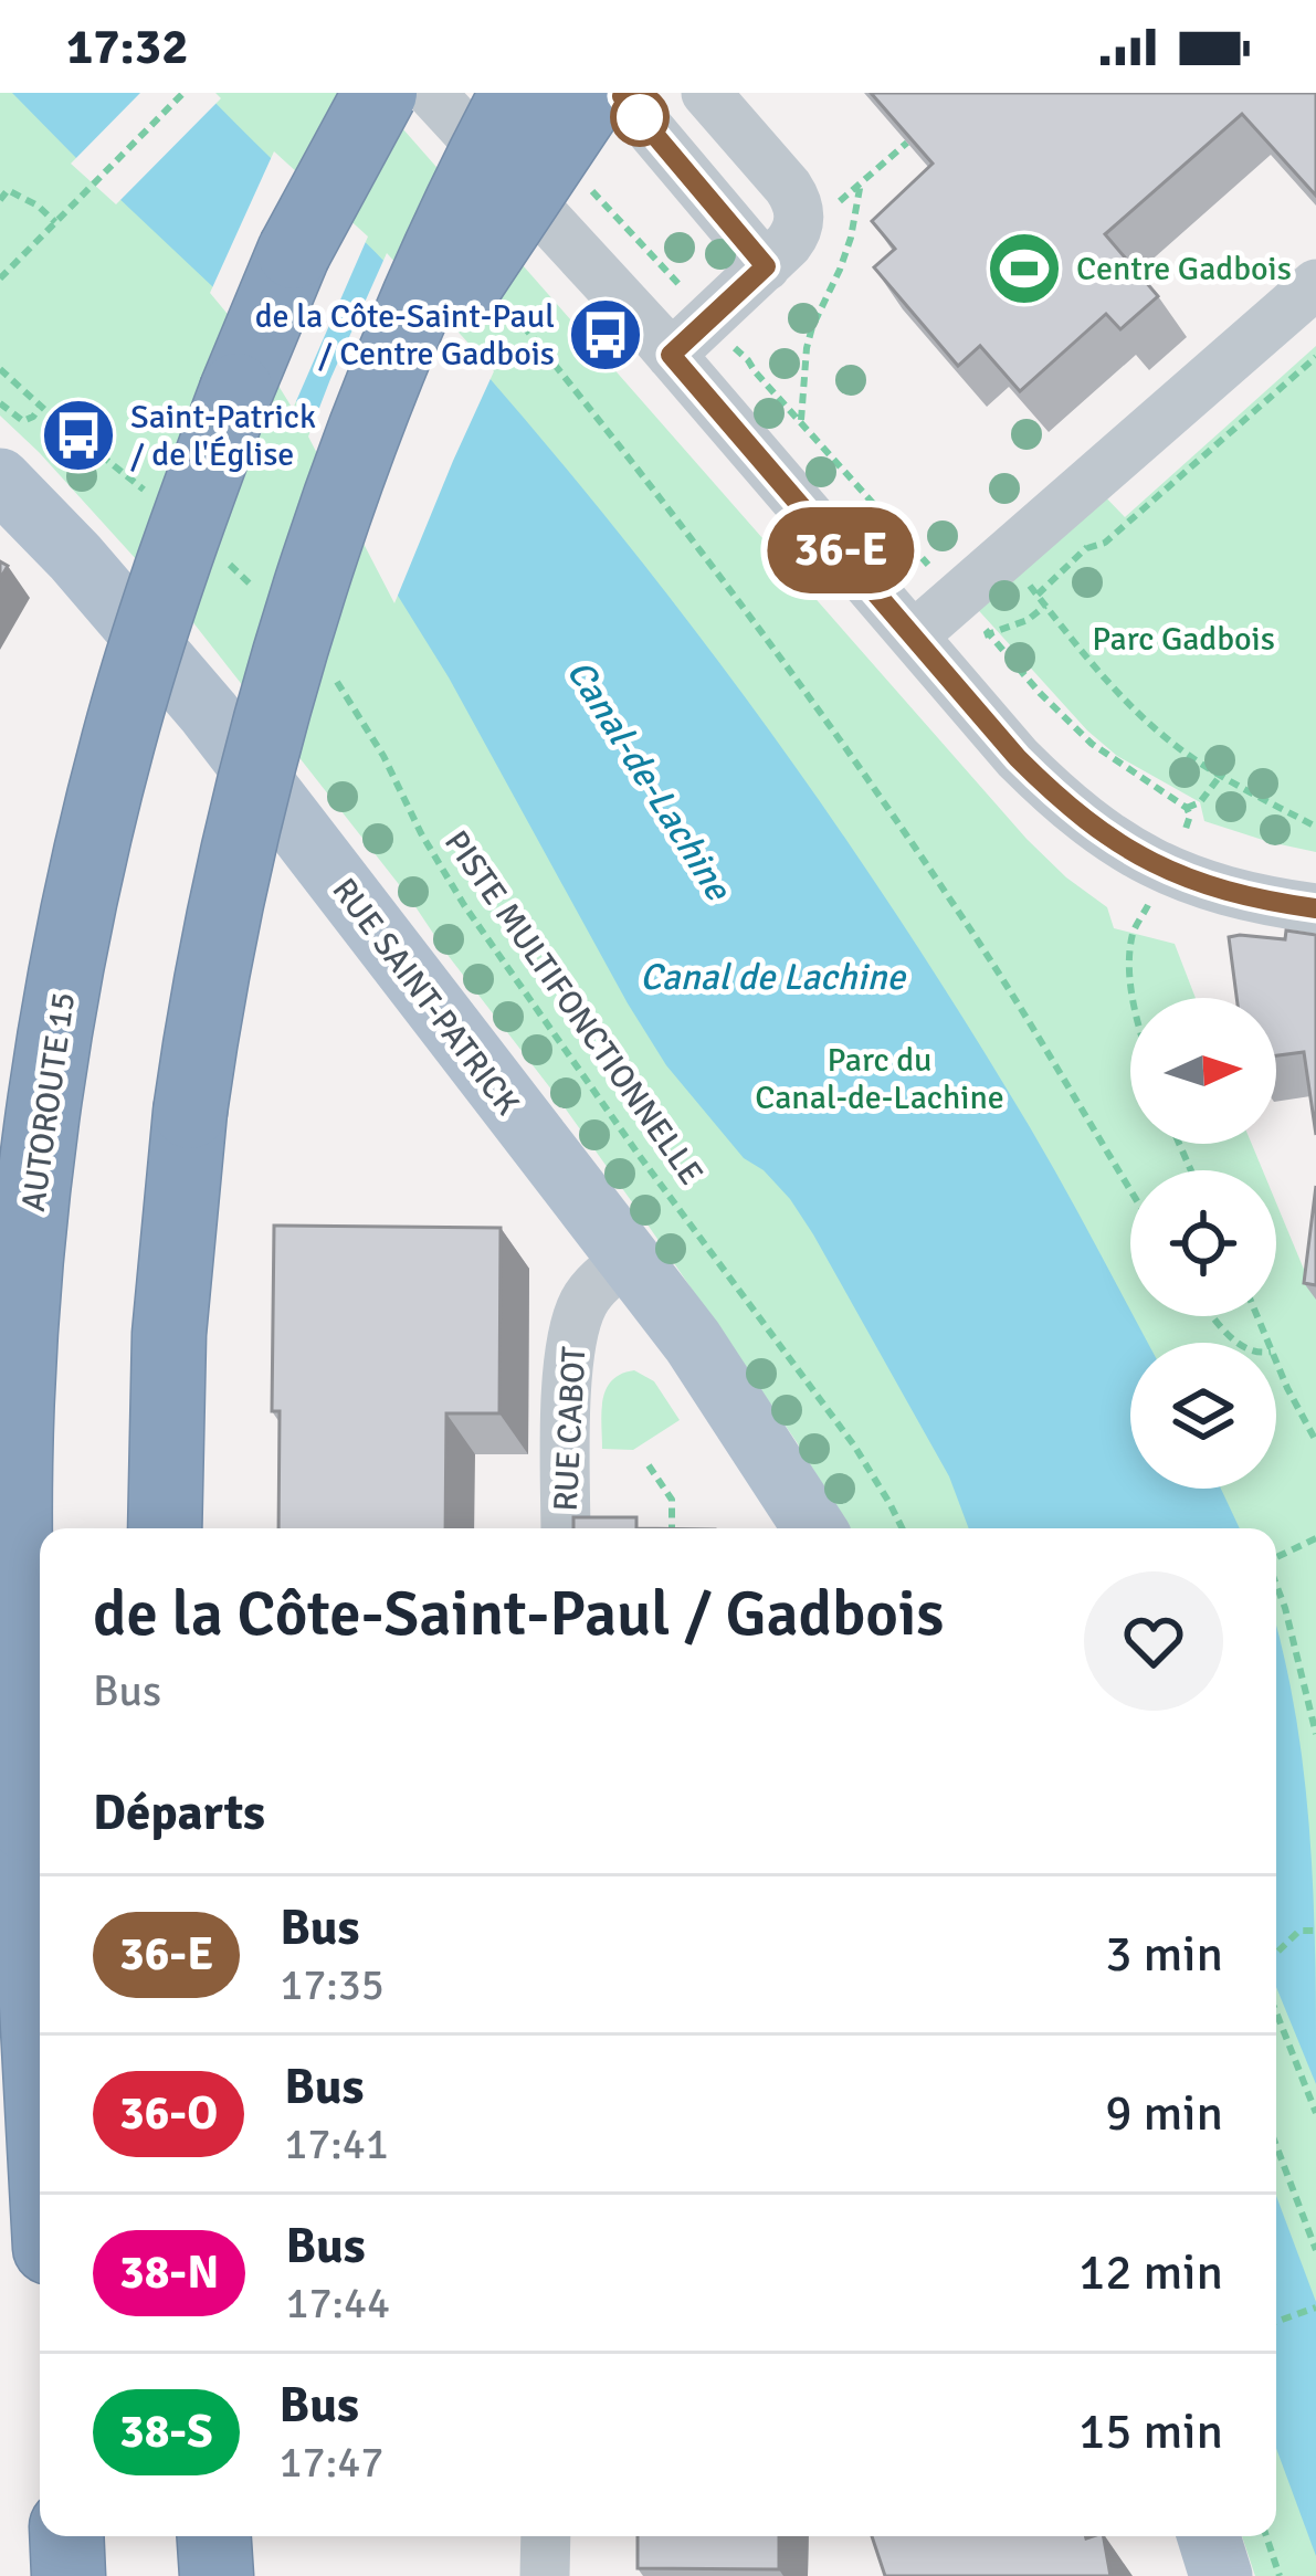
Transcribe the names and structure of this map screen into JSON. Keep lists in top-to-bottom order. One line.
{"streets":{"highway":["AUTOROUTE 15"],"main road":["RUE SAINT-PATRICK"],"street":["RUE CABOT"],"path":["PISTE MULTIFONCTIONNELLE"]},"crossings":[["RUE SAINT-PATRICK","RUE CABOT"]],"water":["Canal-de-Lachine","Canal de Lachine"],"parks":["Parc Gadbois","Parc du Canal-de-Lachine"],"places":{"sports":["Centre Gadbois"],"bus stop":["de la Côte-Saint-Paul / Centre Gadbois","Saint-Patrick / de l'Église"]},"lines":["bus line 36-E"],"north":"right","page":{"status":"17:32","on_map":"36-E","heading":[["de la Côte-Saint-Paul / Gadbois","Bus"],"Départs"],"list":[{"mark":"36-E","name":"Bus","note":"17:35","value":"3 min"},{"mark":"36-O","name":"Bus","note":"17:41","value":"9 min"},{"mark":"38-N","name":"Bus","note":"17:44","value":"12 min"},{"mark":"38-S","name":"Bus","note":"17:47","value":"15 min"}]}}
